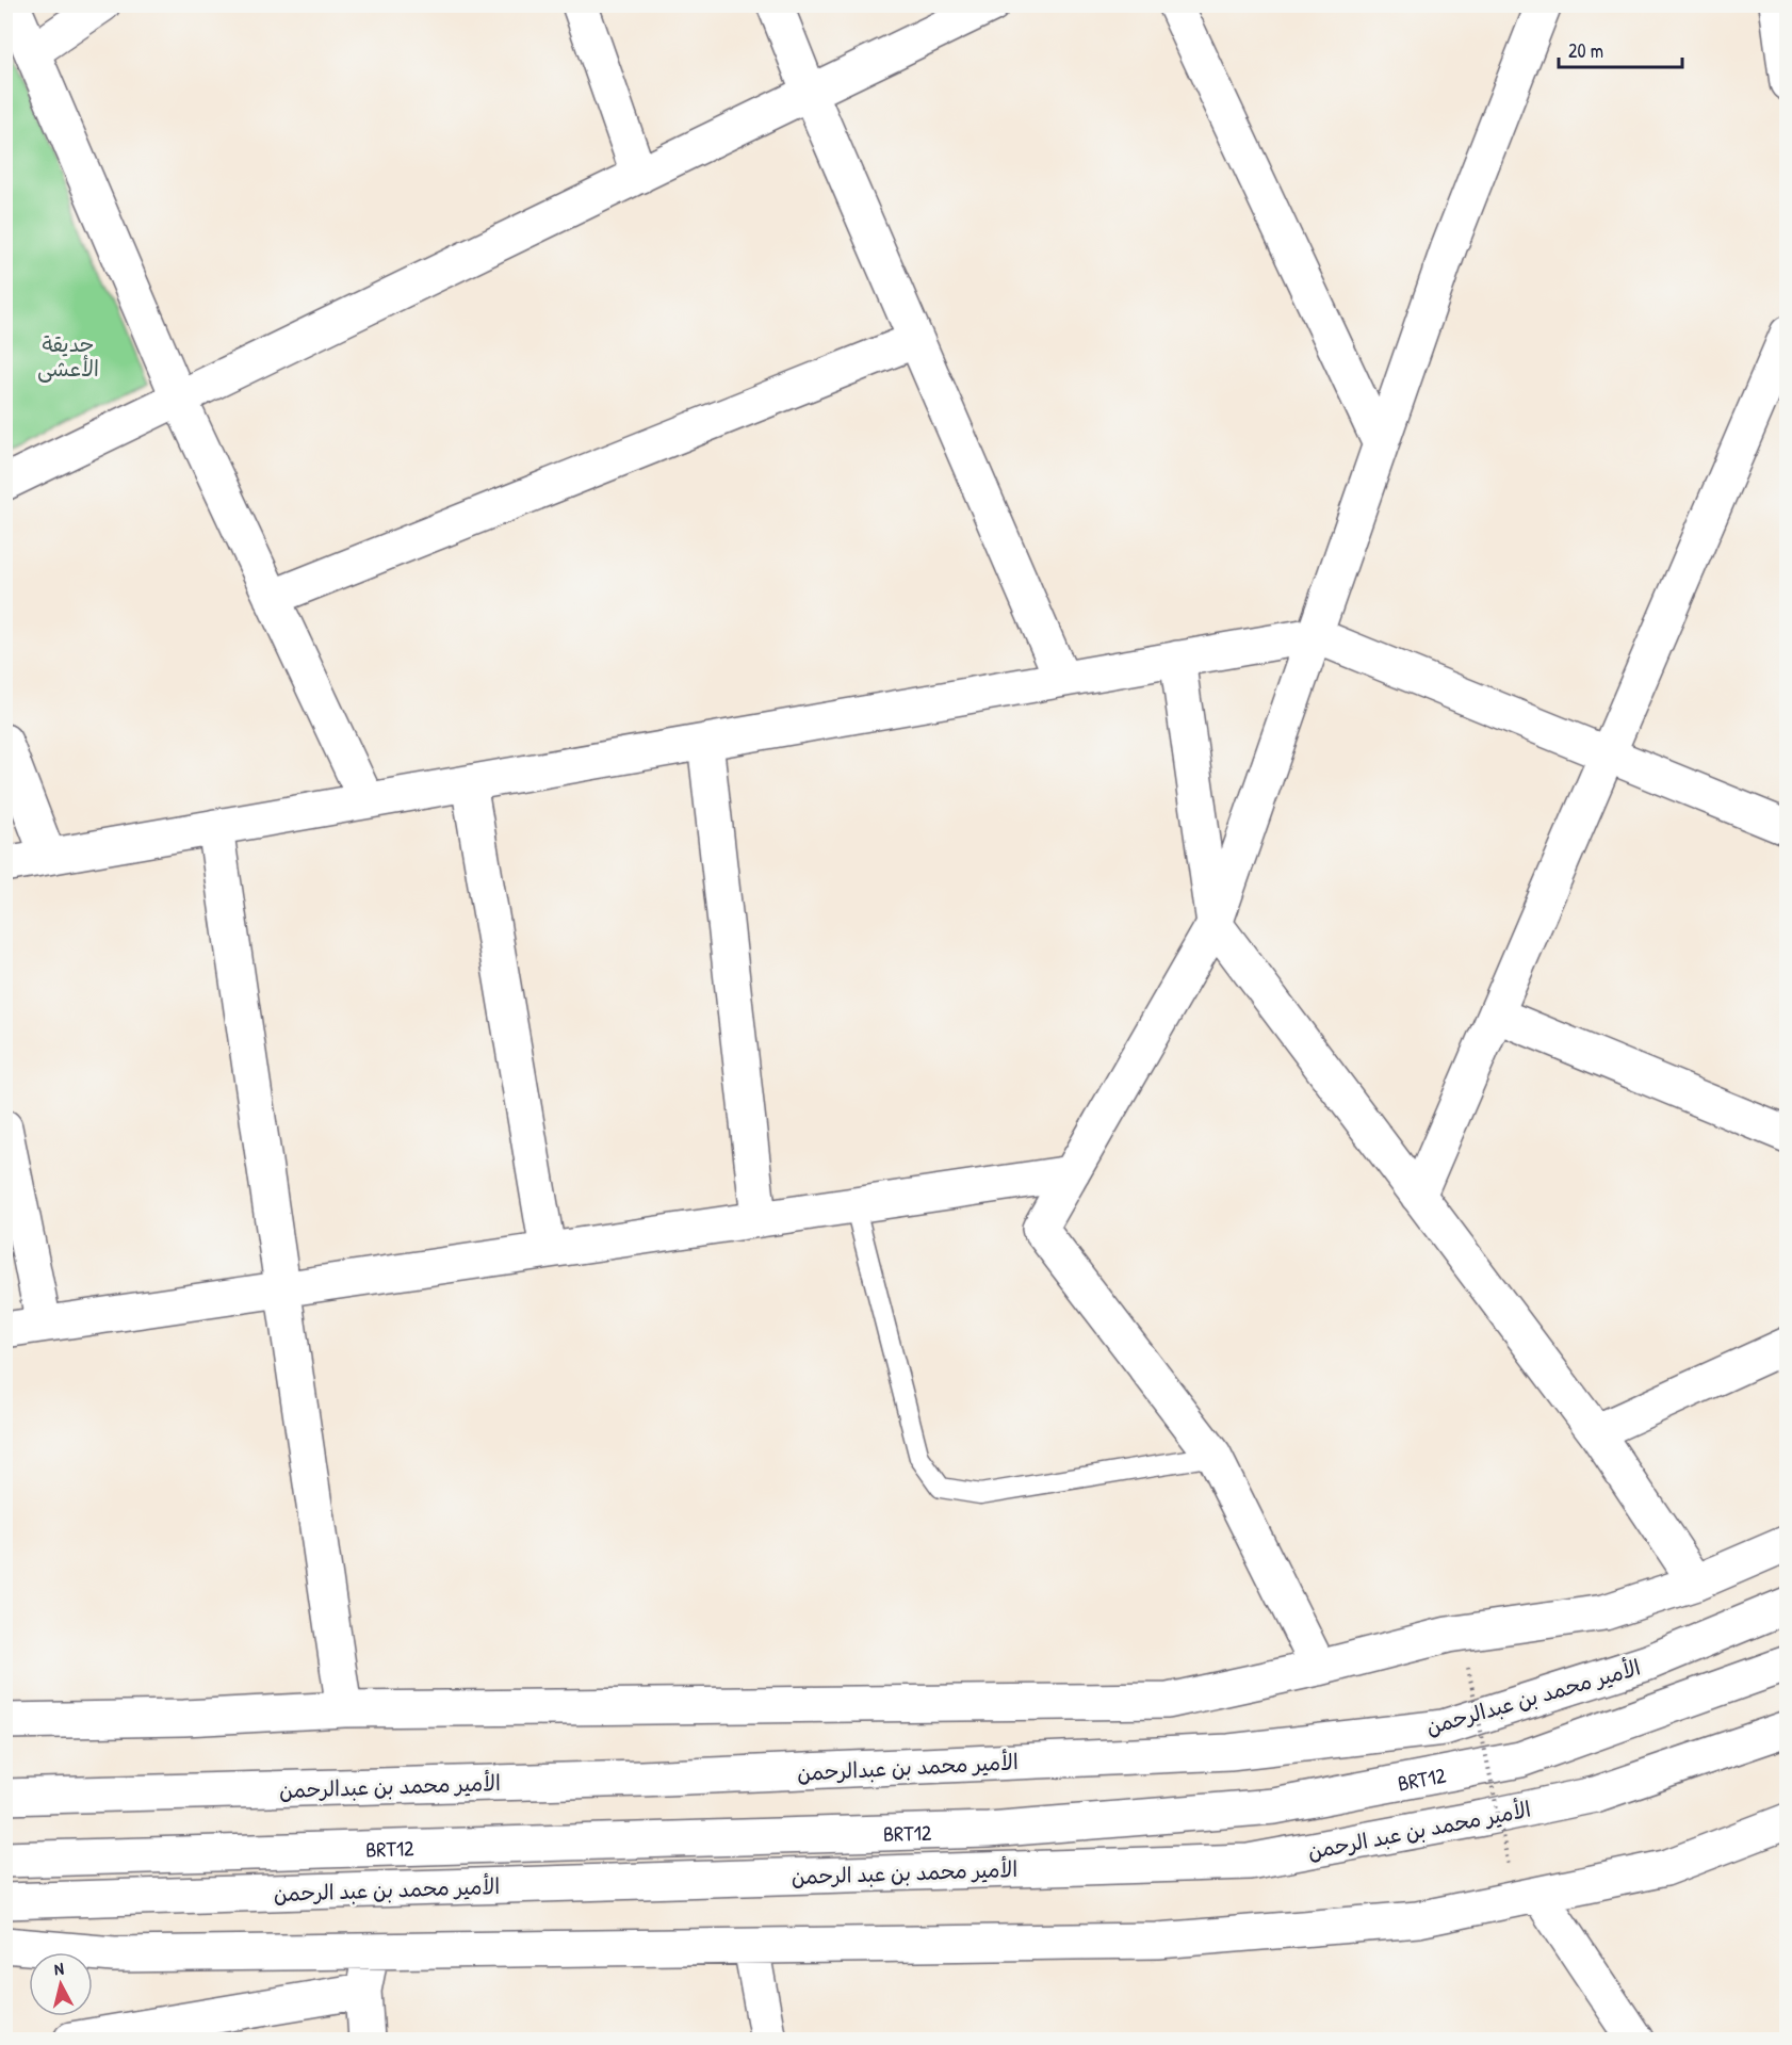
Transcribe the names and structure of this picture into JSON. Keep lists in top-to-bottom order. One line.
{"streets":{"street":["الأمير محمد بن عبدالرحمن","BRT12","الأمير محمد بن عبد الرحمن"]},"parks":["حديقة الأعشى"],"scale_bar":"20 m","north":"top"}
